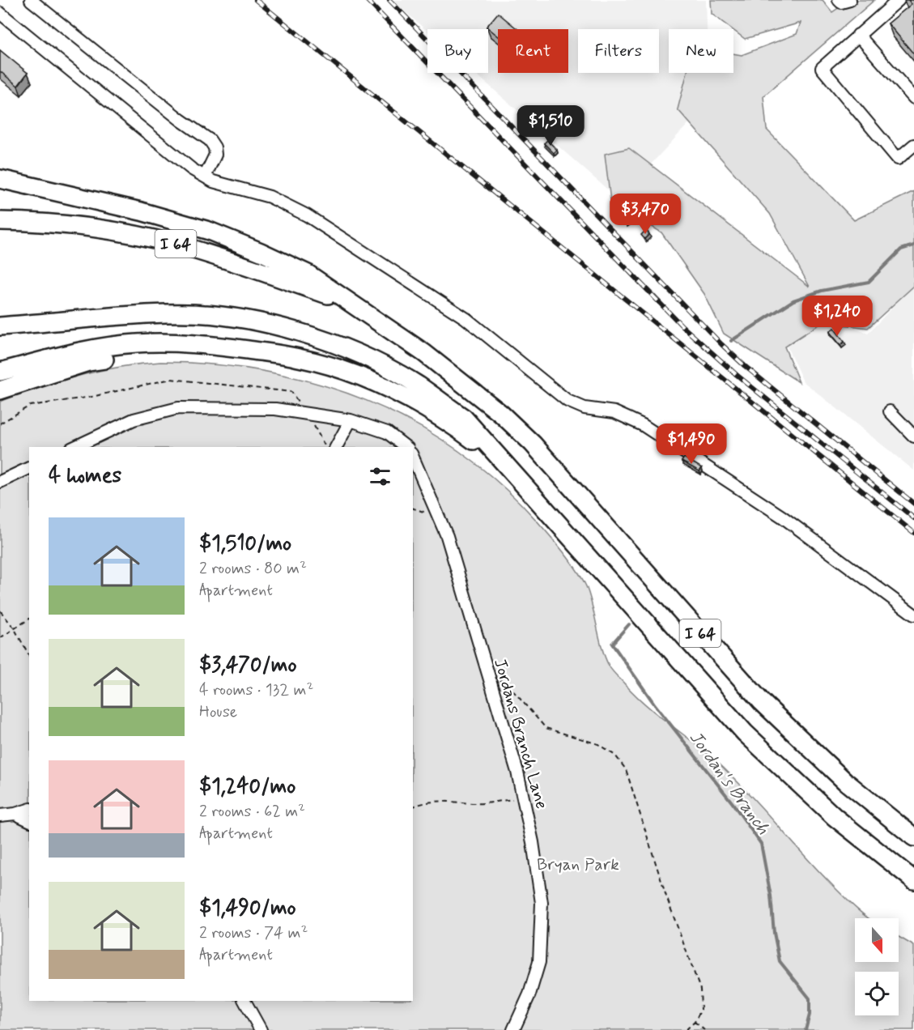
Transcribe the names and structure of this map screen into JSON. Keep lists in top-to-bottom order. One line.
{"streets":{"highway":["I 64"],"street":["Jordans Branch Lane"]},"water":["Jordan's Branch"],"parks":["Bryan Park"],"north":"bottom","page":{"chip":["Buy","Rent","Filters","New"],"price":["$1,510","$3,470","$1,240","$1,490"],"heading":"4 homes","list":[{"name":"$1,510/mo","note":"2 rooms · 80 m² · Apartment"},{"name":"$3,470/mo","note":"4 rooms · 132 m² · House"},{"name":"$1,240/mo","note":"2 rooms · 62 m² · Apartment"},{"name":"$1,490/mo","note":"2 rooms · 74 m² · Apartment"}]}}
